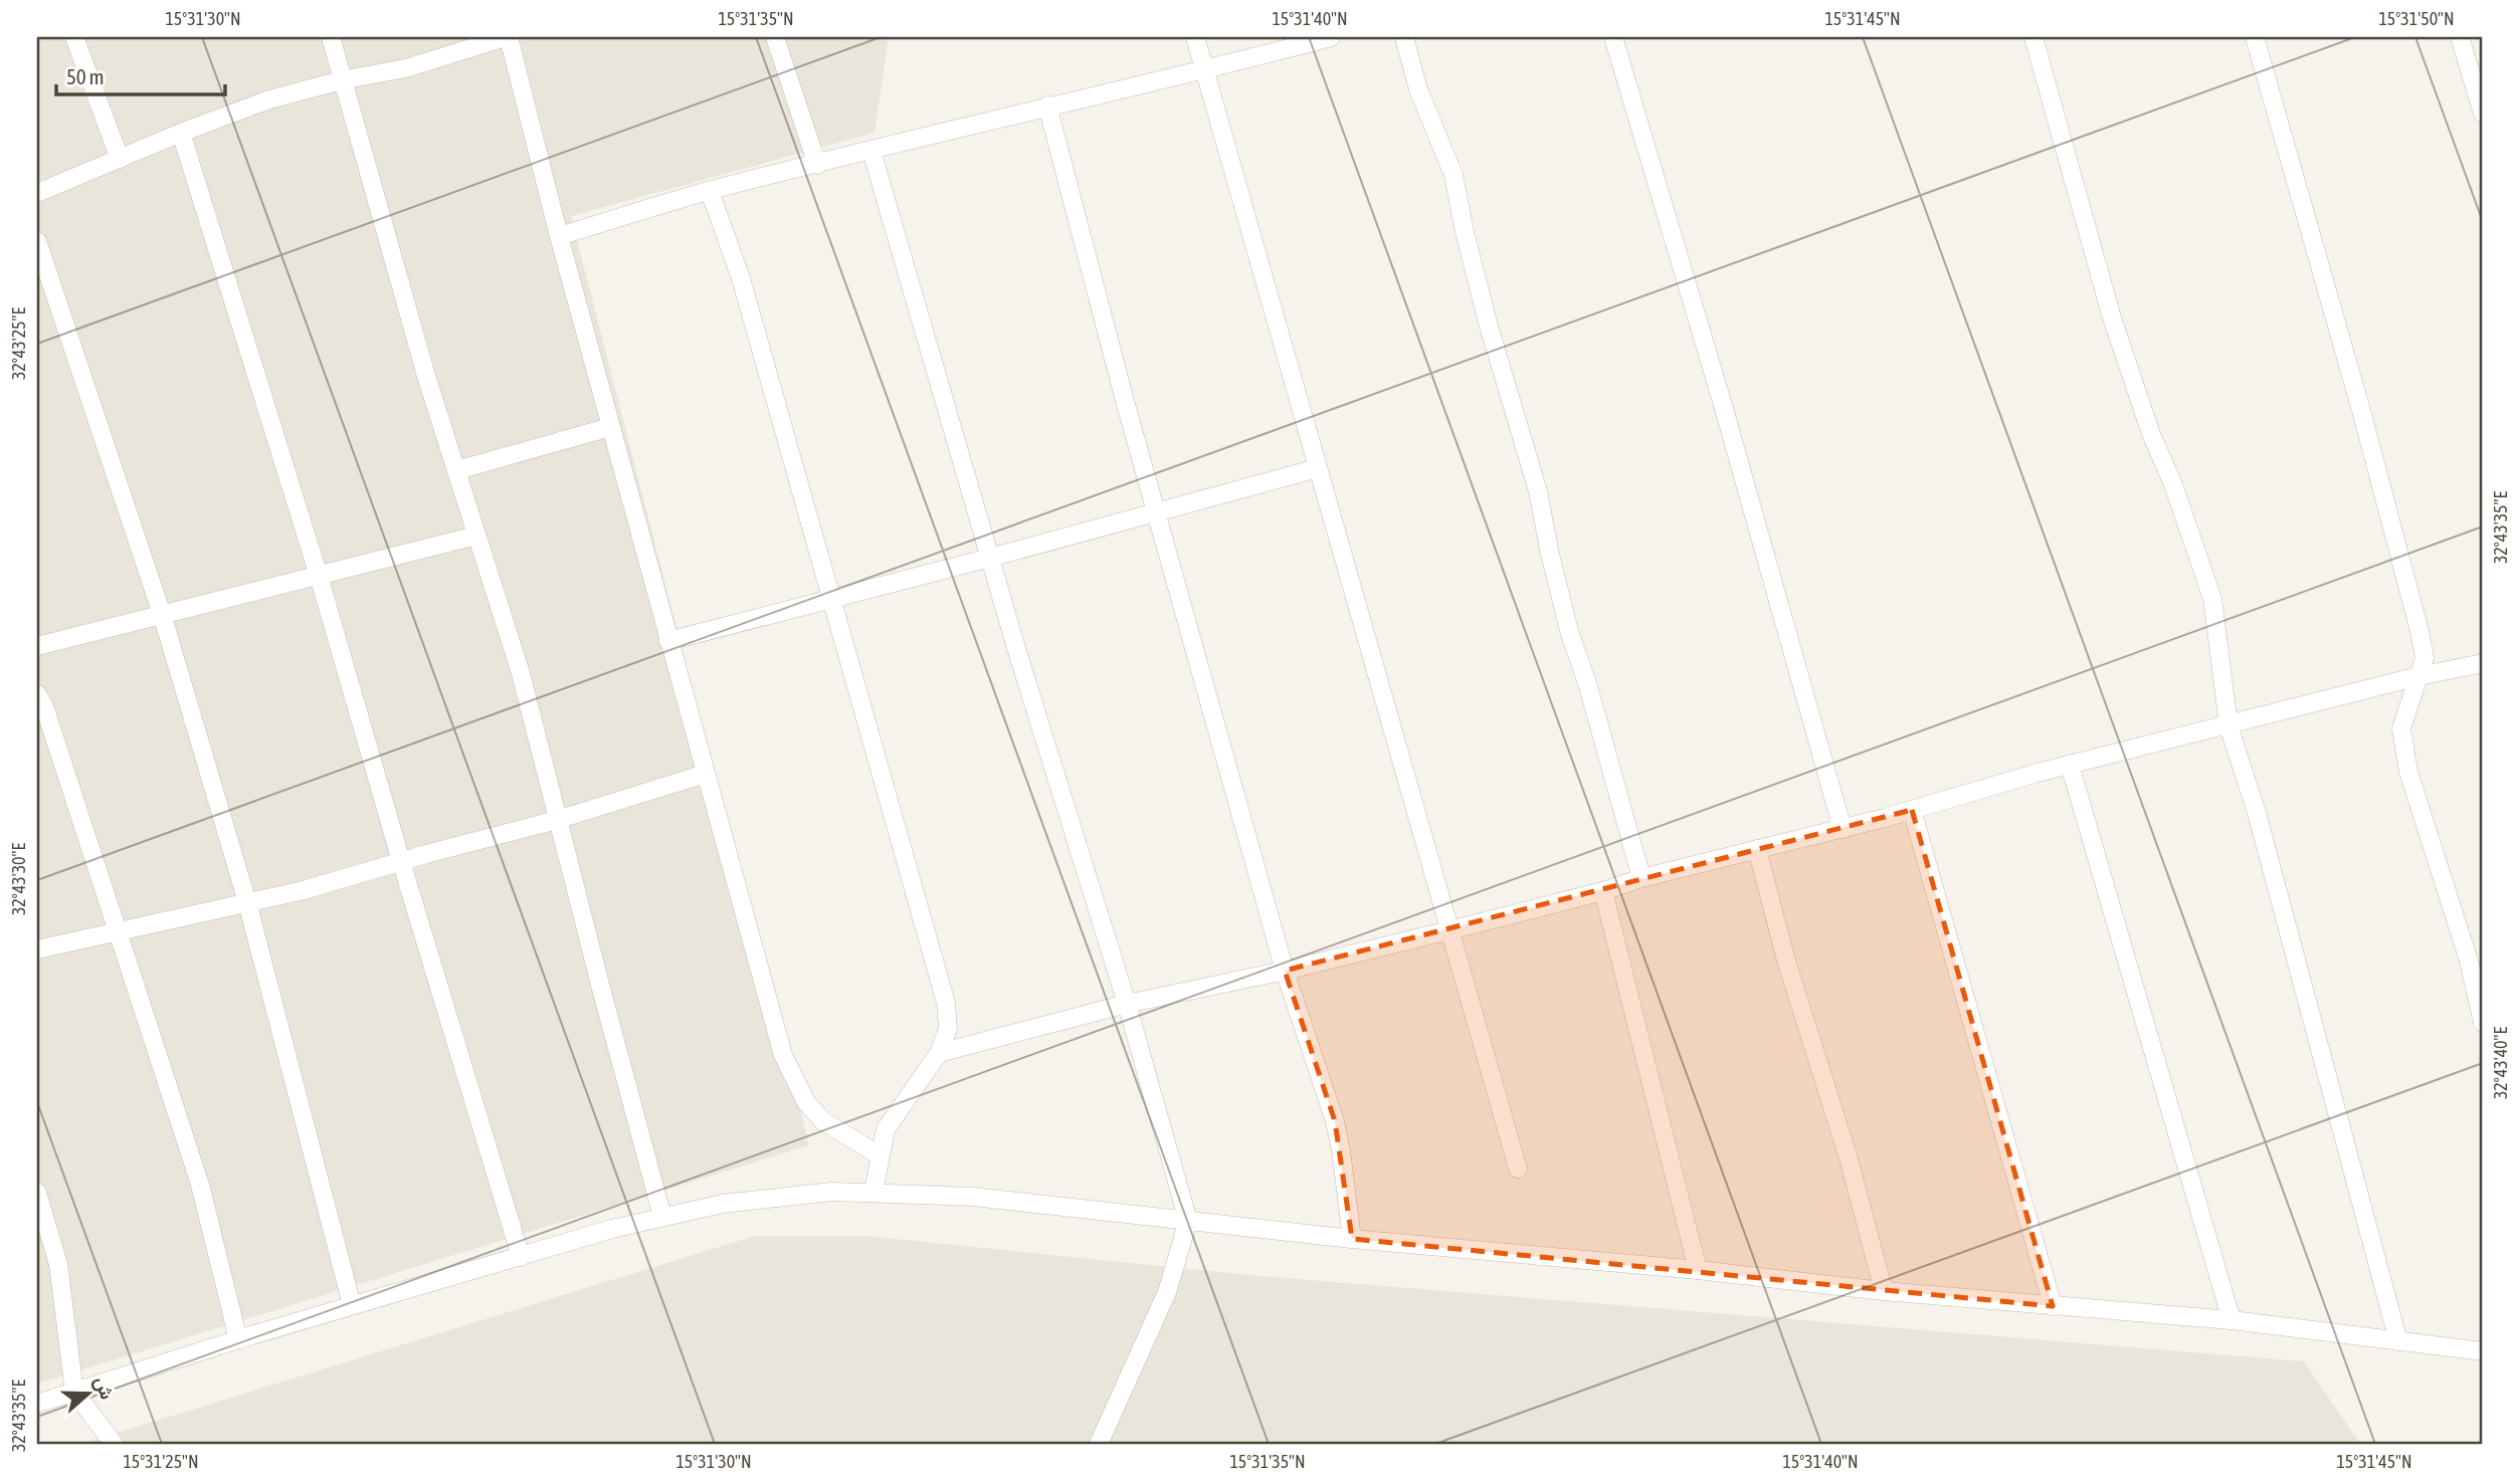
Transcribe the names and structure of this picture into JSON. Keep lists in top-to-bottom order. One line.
{"scale_bar":"50 m","north":"right","coordinates":["15°31'30\"N","15°31'35\"N","15°31'40\"N","15°31'45\"N","15°31'50\"N","32°43'25\"E","32°43'35\"E","32°43'30\"E","32°43'40\"E","15°31'25\"N"]}
